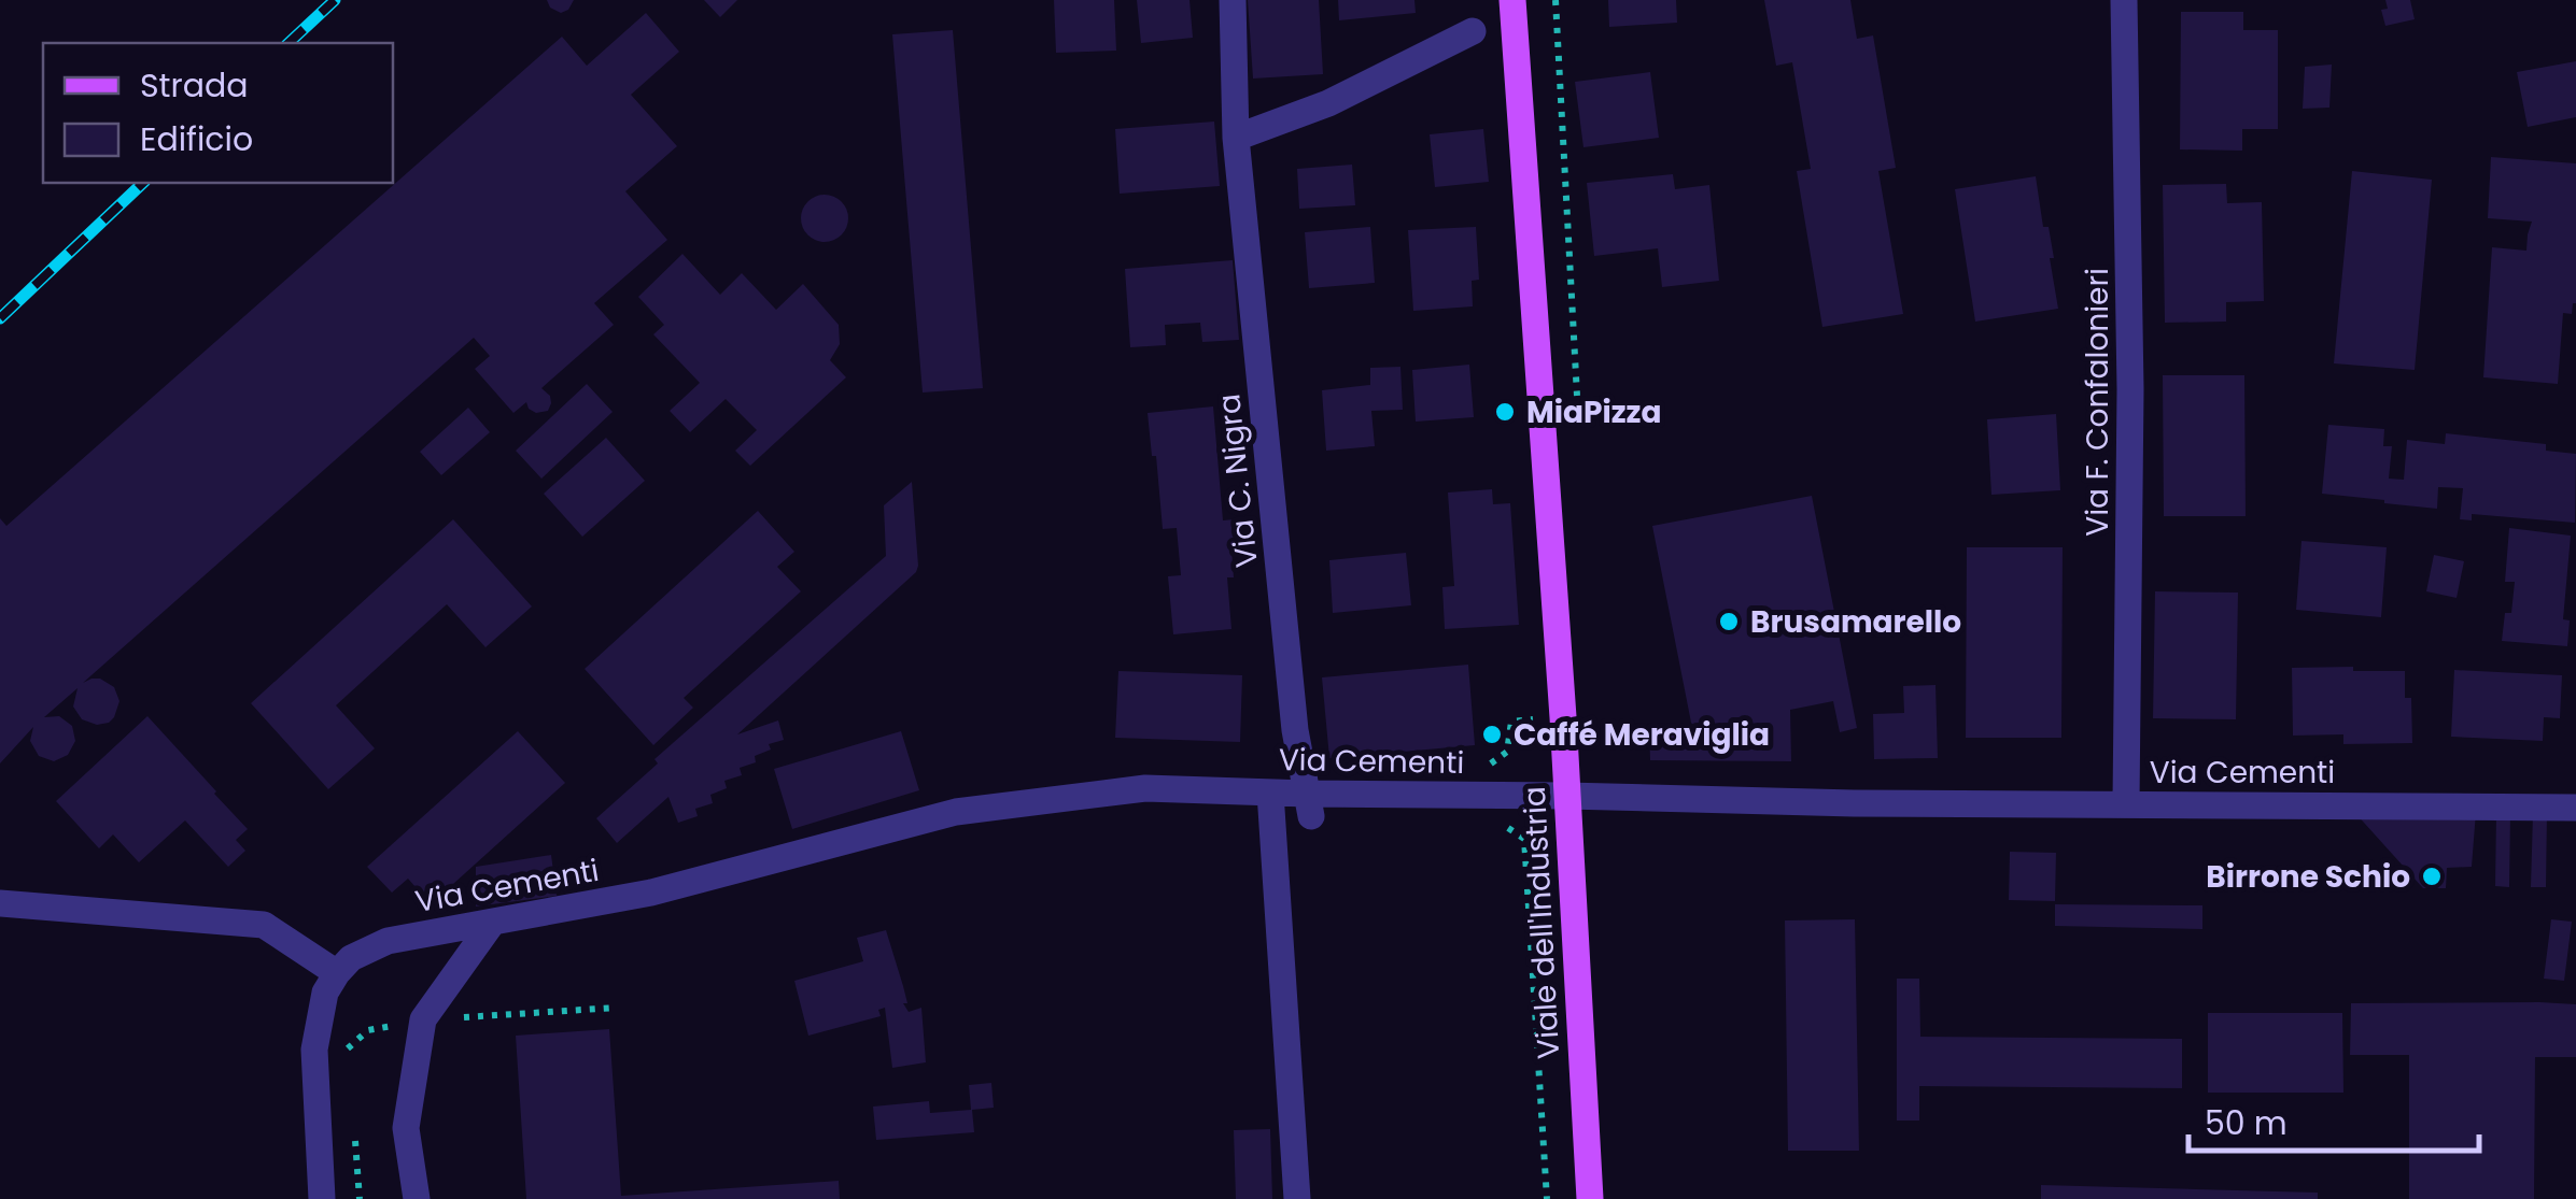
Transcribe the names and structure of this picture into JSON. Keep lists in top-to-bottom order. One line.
{"streets":{"main road":["Viale dell'Industria"],"street":["Via F. Confalonieri","Via C. Nigra","Via Cementi"]},"crossings":[["Via F. Confalonieri","Via Cementi"],["Via C. Nigra","Via Cementi"],["Via Cementi","Viale dell'Industria"]],"places":["MiaPizza","Brusamarello","Caffé Meraviglia","Birrone Schio"],"legend":["Strada","Edificio"],"scale_bar":"50 m"}
